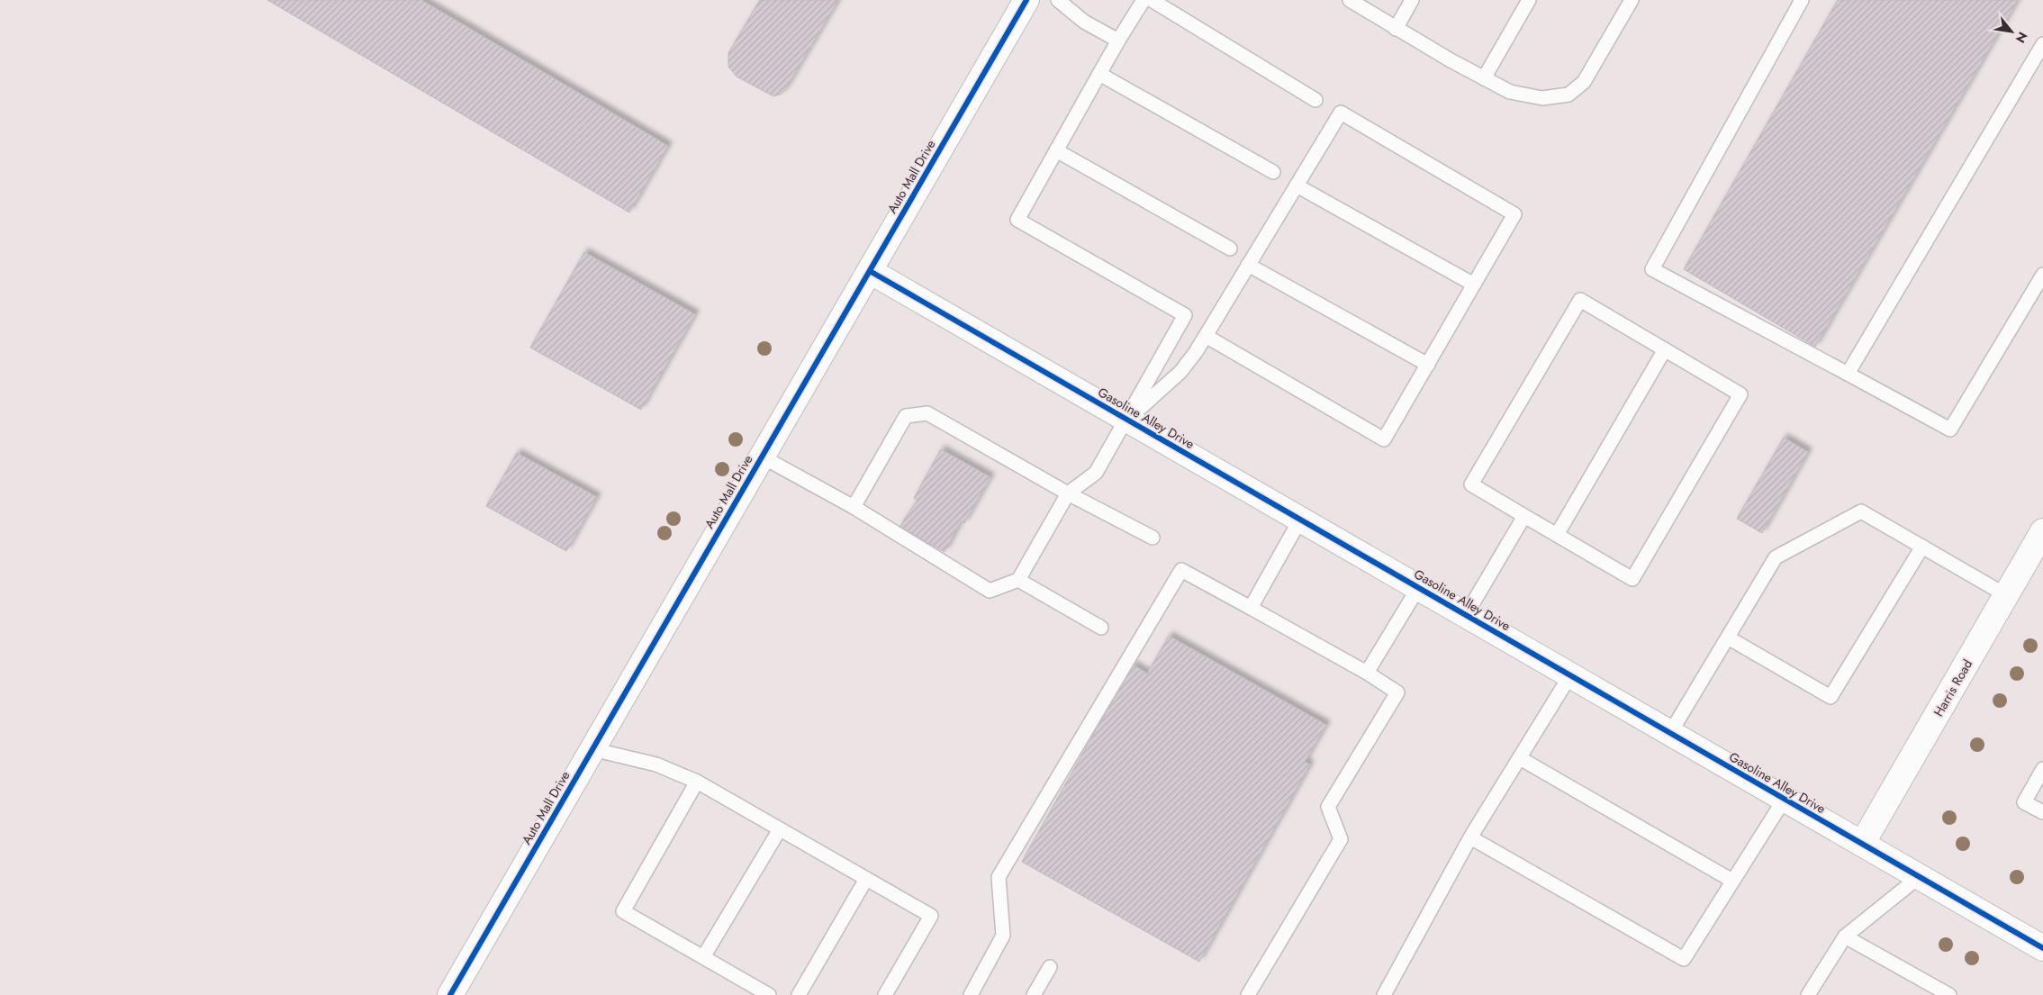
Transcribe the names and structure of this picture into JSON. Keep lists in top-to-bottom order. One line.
{"streets":{"street":["Auto Mall Drive","Gasoline Alley Drive","Harris Road"]},"crossings":[["Auto Mall Drive","Gasoline Alley Drive"],["Gasoline Alley Drive","Harris Road"]],"north":"bottom right"}
